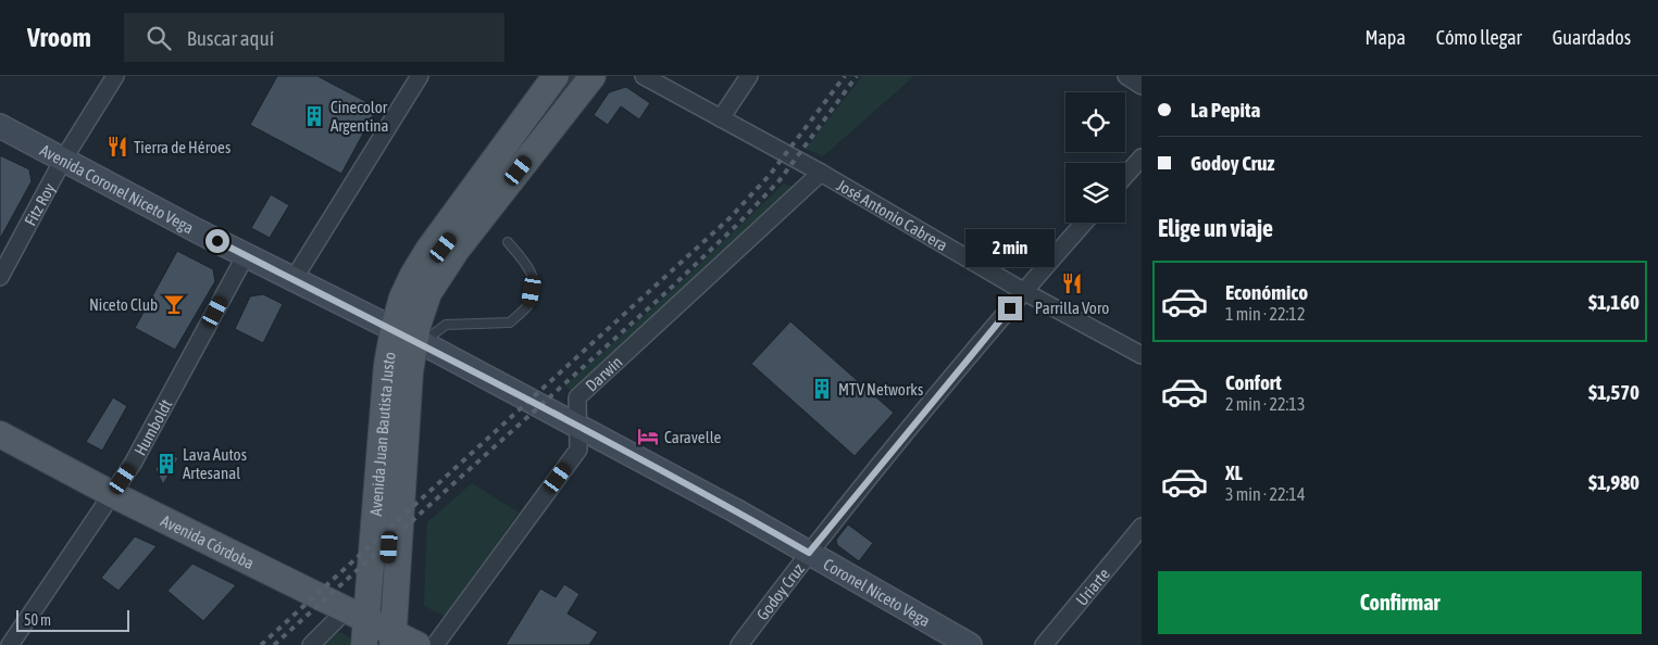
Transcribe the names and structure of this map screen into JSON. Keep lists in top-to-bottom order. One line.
{"streets":{"main road":["Avenida Juan Bautista Justo","Avenida Córdoba"],"street":["Avenida Coronel Niceto Vega","Fitz Roy","José Antonio Cabrera","Darwin","Humboldt","Uriarte","Godoy Cruz","Coronel Niceto Vega"]},"crossings":[["Avenida Coronel Niceto Vega","Fitz Roy"],["Avenida Coronel Niceto Vega","Humboldt"],["Avenida Coronel Niceto Vega","Avenida Juan Bautista Justo"],["Avenida Coronel Niceto Vega","Coronel Niceto Vega"],["José Antonio Cabrera","Darwin"],["José Antonio Cabrera","Godoy Cruz"],["Darwin","Coronel Niceto Vega"],["Humboldt","Avenida Córdoba"],["Avenida Juan Bautista Justo","Avenida Córdoba"],["Godoy Cruz","Coronel Niceto Vega"]],"places":{"building":["Cinecolor Argentina","MTV Networks","Lava Autos Artesanal"],"restaurant":["Tierra de Héroes","Parrilla Voro"],"bar":["Niceto Club"],"hotel":["Caravelle"]},"scale_bar":"50 m","page":{"header":"Vroom","search":"Buscar aquí","nav":["Mapa","Cómo llegar","Guardados"],"banner":["La Pepita","Godoy Cruz"],"heading":"Elige un viaje","bubble":"2 min","list":[{"name":"Económico","note":"1 min · 22:12","value":"$1,160"},{"name":"Confort","note":"2 min · 22:13","value":"$1,570"},{"name":"XL","note":"3 min · 22:14","value":"$1,980"}],"buttons":"Confirmar","scale":"50 m"}}
